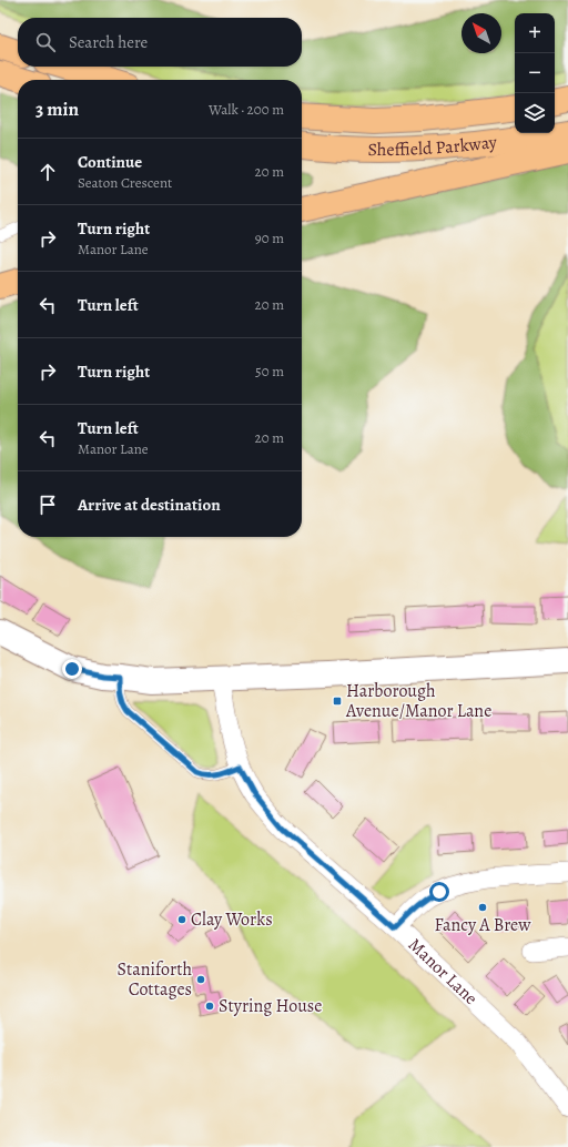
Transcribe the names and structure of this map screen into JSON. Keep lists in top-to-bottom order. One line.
{"streets":{"highway":["Sheffield Parkway"],"street":["Manor Lane"]},"places":{"transit":["Harborough Avenue/Manor Lane"],"other":["Fancy A Brew","Clay Works","Staniforth Cottages","Styring House"]},"north":"top left","page":{"map_buttons":["+","−"],"search":"Search here","heading":["3 min","Walk · 200 m"],"list":[["Continue","Seaton Crescent","20 m"],["Turn right","Manor Lane","90 m"],["Turn left","20 m"],["Turn right","50 m"],["Turn left","Manor Lane","20 m"],"Arrive at destination"]}}
